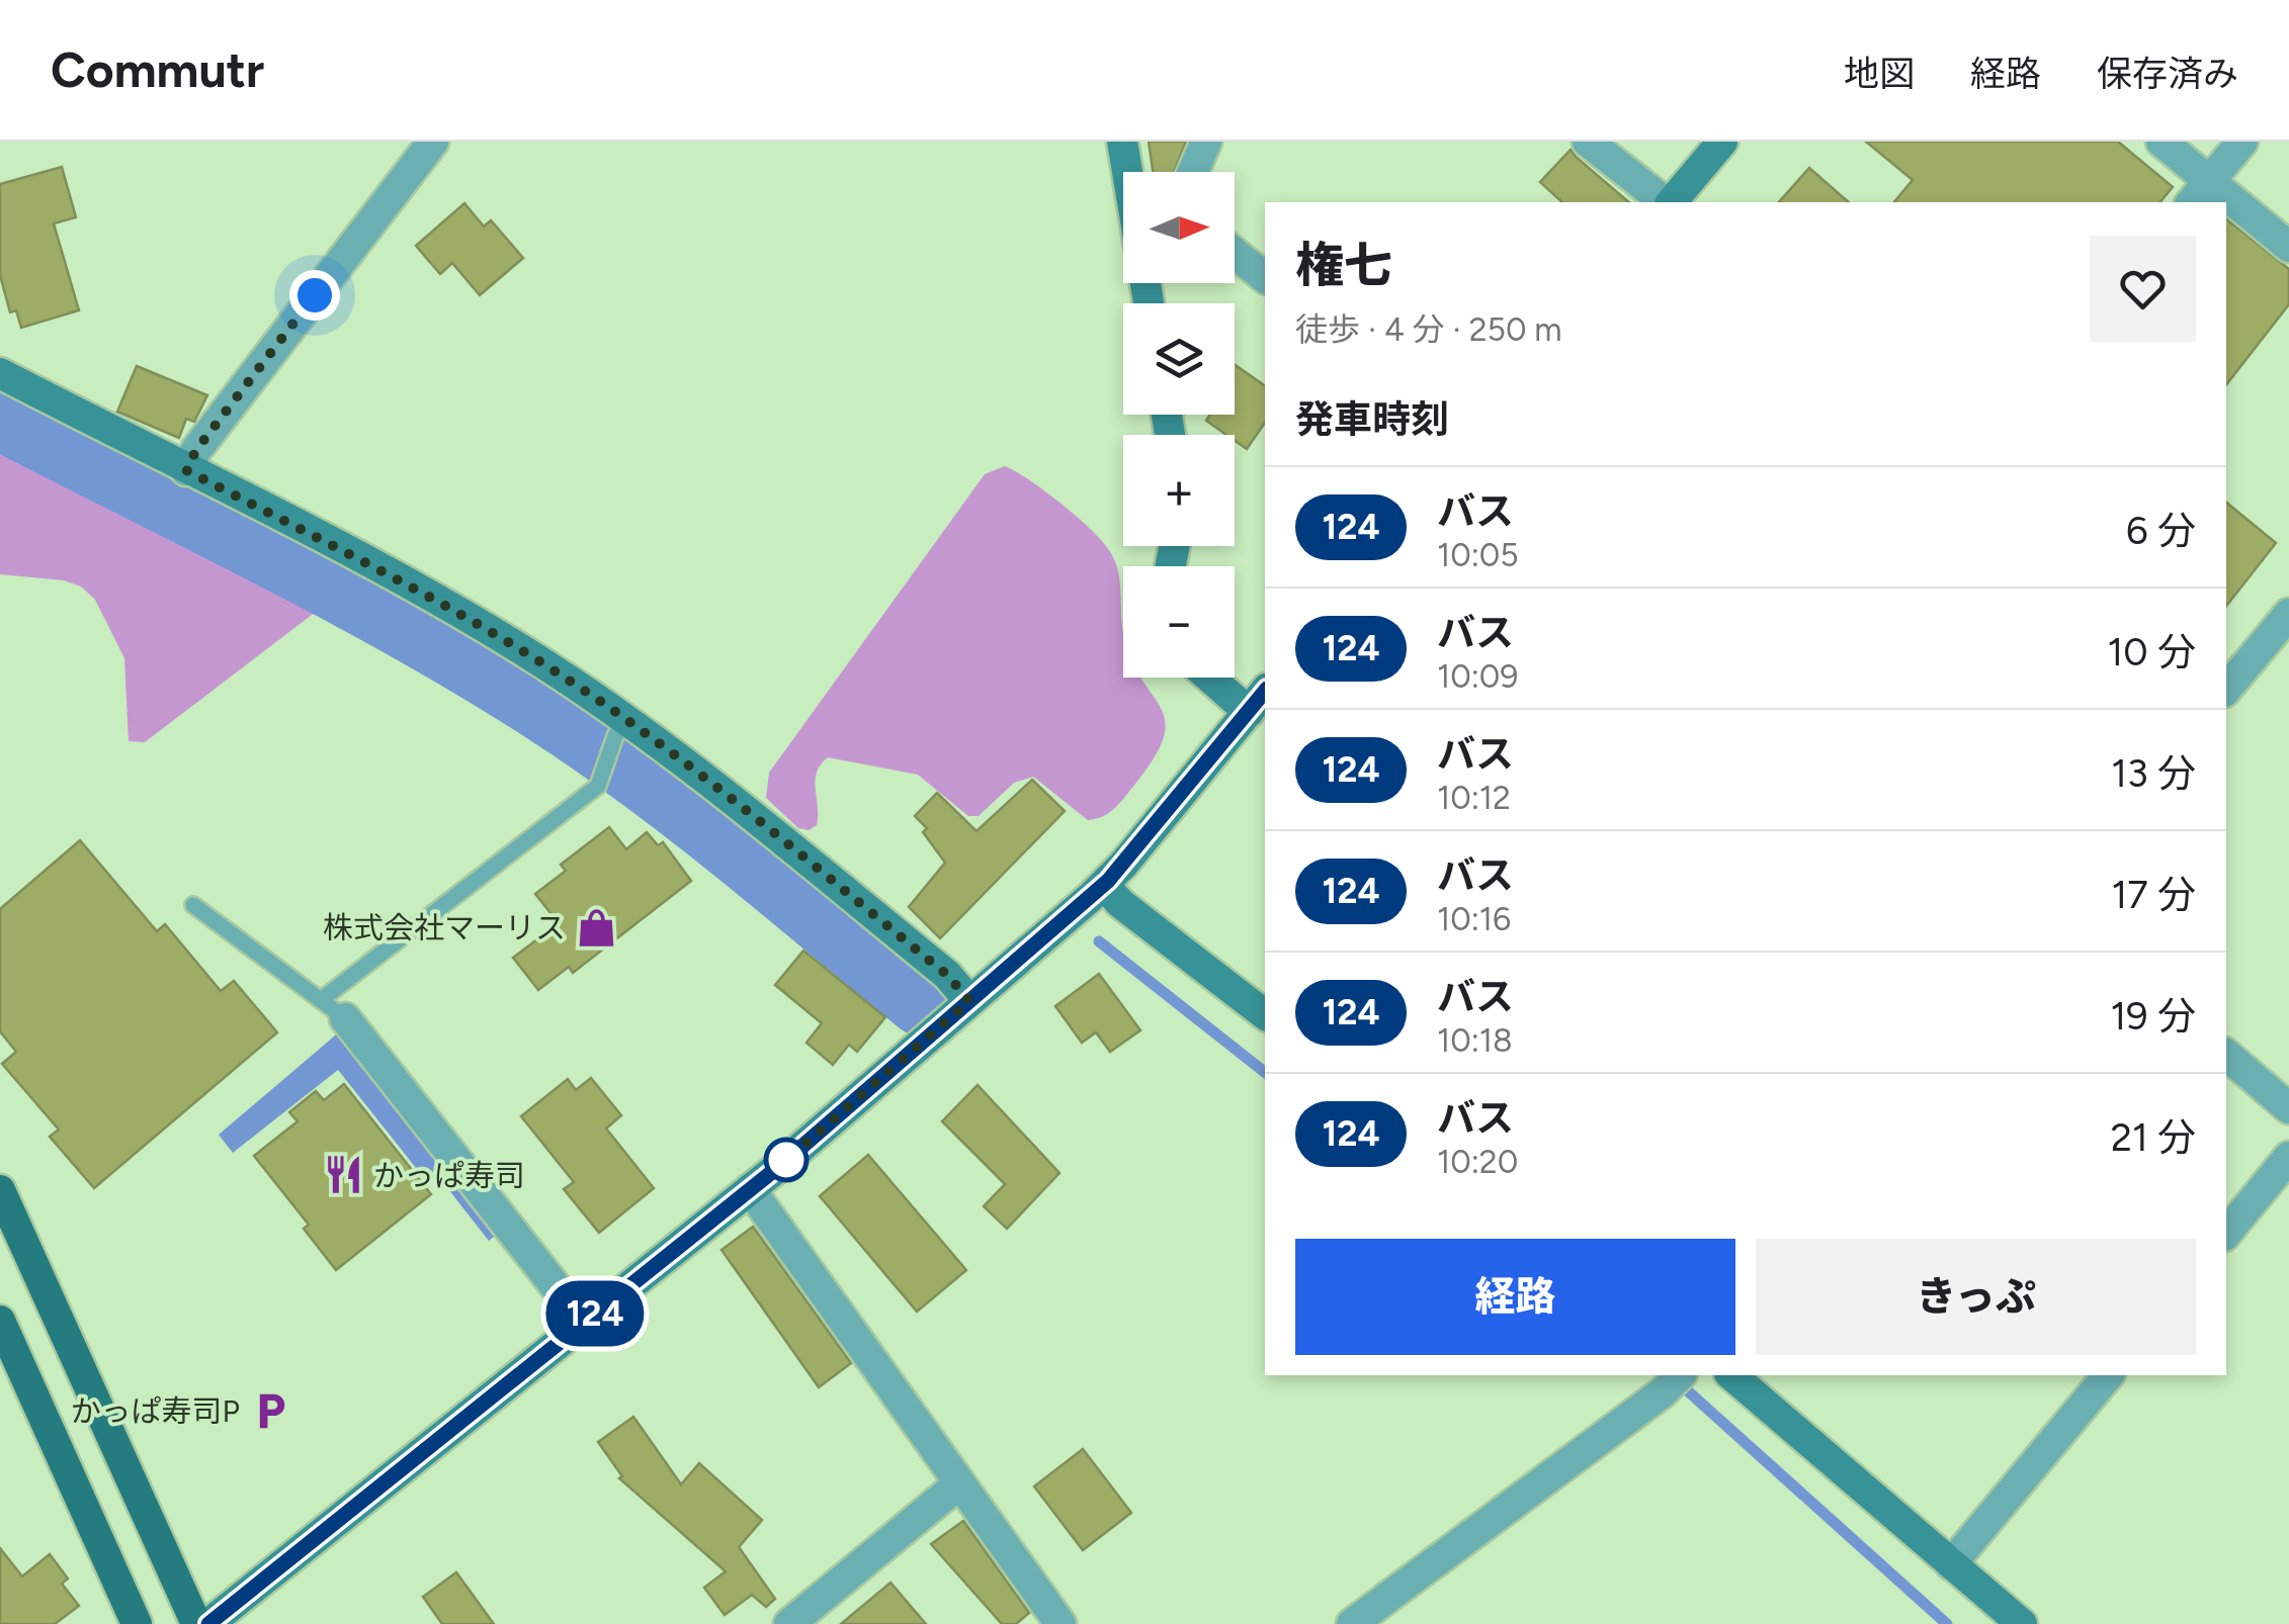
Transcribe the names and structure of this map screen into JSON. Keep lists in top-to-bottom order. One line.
{"places":{"shop":["株式会社マーリス"],"restaurant":["かっぱ寿司"],"parking":["かっぱ寿司P"]},"lines":["bus line 124"],"north":"right","page":{"header":"Commutr","nav":["地図","経路","保存済み"],"on_map":"124","map_buttons":["+","−"],"heading":[["権七","徒歩 · 4 分 · 250 m"],"発車時刻"],"list":[{"mark":"124","name":"バス","note":"10:05","value":"6 分"},{"mark":"124","name":"バス","note":"10:09","value":"10 分"},{"mark":"124","name":"バス","note":"10:12","value":"13 分"},{"mark":"124","name":"バス","note":"10:16","value":"17 分"},{"mark":"124","name":"バス","note":"10:18","value":"19 分"},{"mark":"124","name":"バス","note":"10:20","value":"21 分"}],"buttons":["経路","きっぷ"]}}
